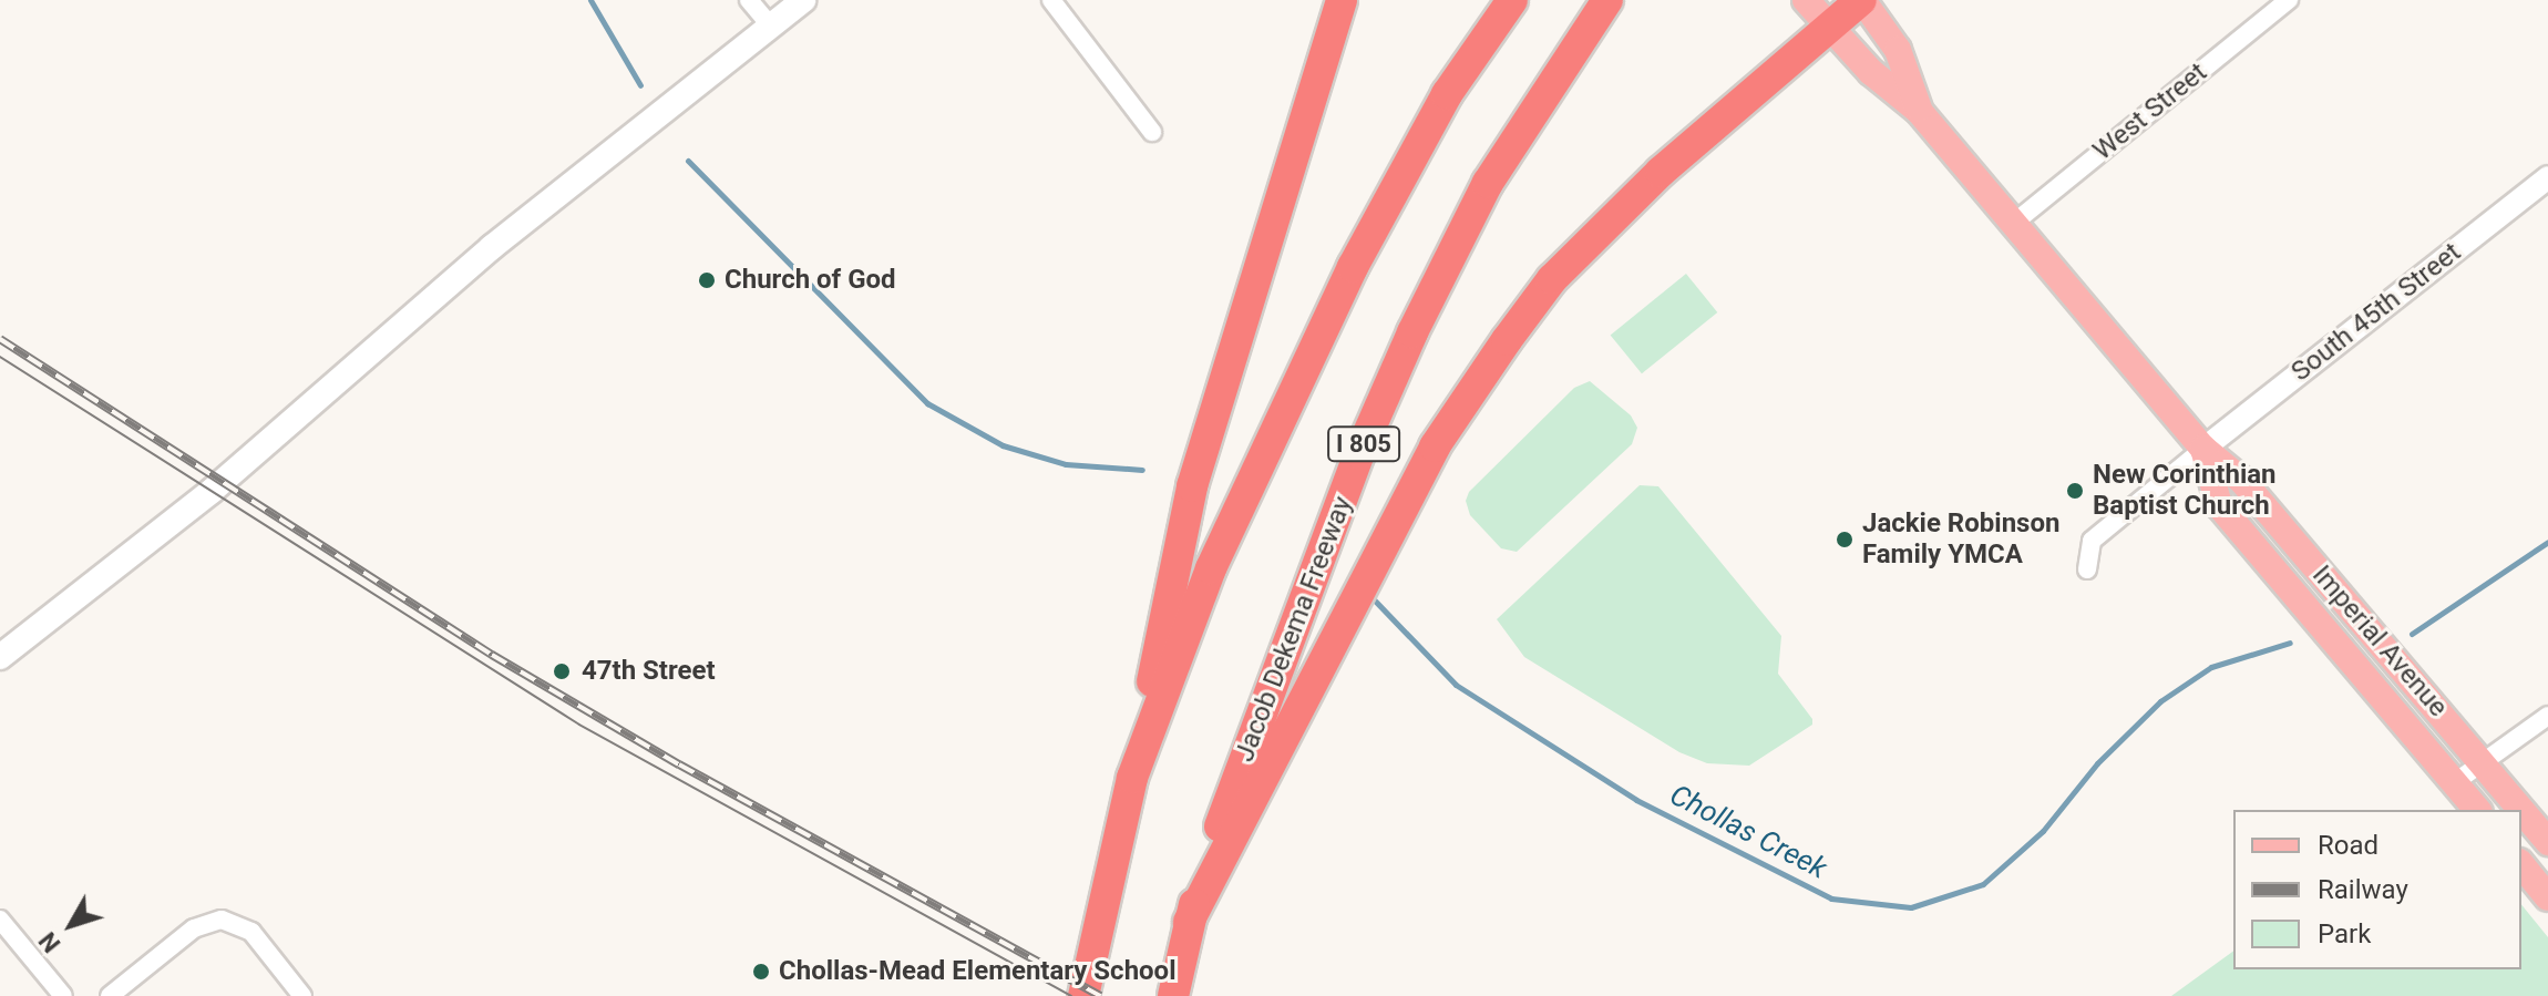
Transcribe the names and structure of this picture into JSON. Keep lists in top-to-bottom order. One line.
{"streets":{"highway":["I 805","Jacob Dekema Freeway"],"main road":["Imperial Avenue"],"street":["West Street","South 45th Street"]},"crossings":[["West Street","Imperial Avenue"],["South 45th Street","Imperial Avenue"]],"water":["Chollas Creek"],"places":["Church of God","New Corinthian Baptist Church","Jackie Robinson Family YMCA","47th Street","Chollas-Mead Elementary School"],"legend":["Road","Railway","Park"],"north":"bottom left"}
